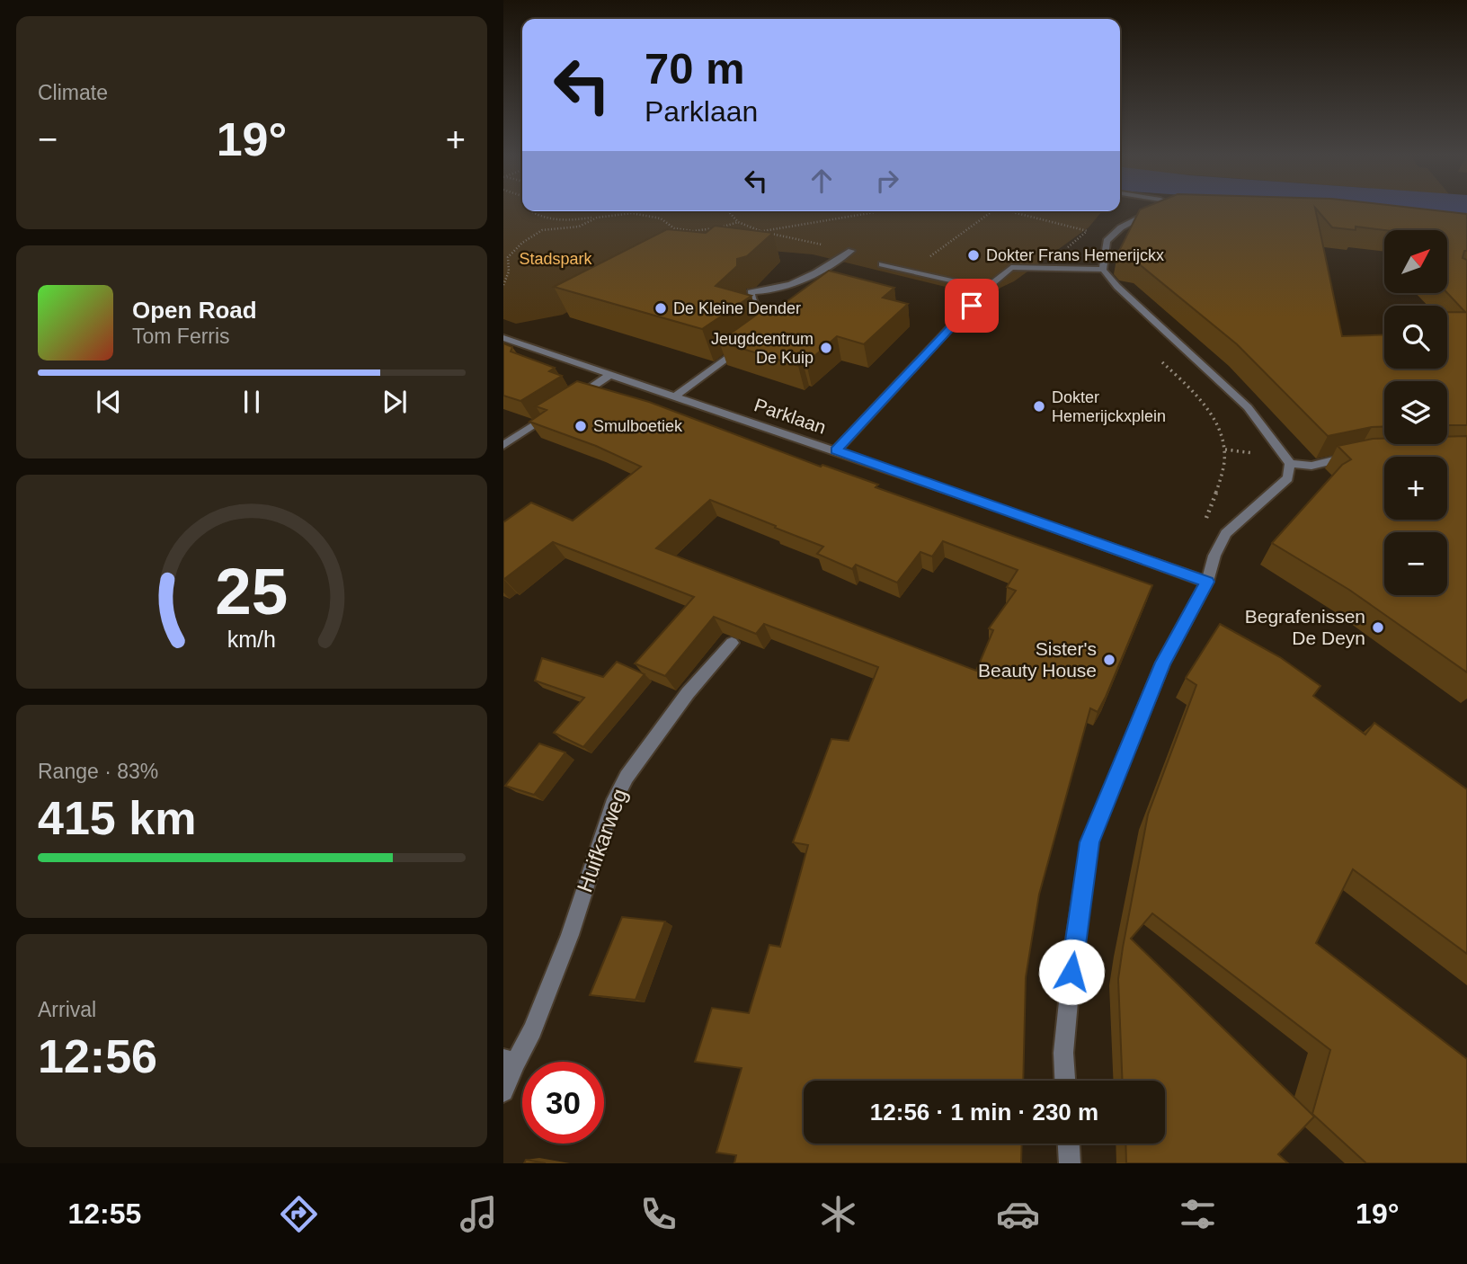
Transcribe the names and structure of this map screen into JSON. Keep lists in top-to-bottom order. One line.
{"streets":{"street":["Parklaan","Huifkarweg"]},"parks":["Stadspark"],"places":["Dokter Frans Hemerijckx","De Kleine Dender","Jeugdcentrum De Kuip","Dokter Hemerijckxplein","Smulboetiek","Begrafenissen De Deyn","Sister's Beauty House"],"north":"top right","page":{"tile":["Climate",["Range · 83%","415 km"],["Arrival","12:56"]],"turn":["70 m","Parklaan"],"heat":["−","19°","+"],"map_buttons":["+","−"],"song":["Open Road","Tom Ferris"],"limit":"30","trip":"12:56 · 1 min · 230 m","tabs":["12:55","19°"],"gauge":["25","km/h"]}}
